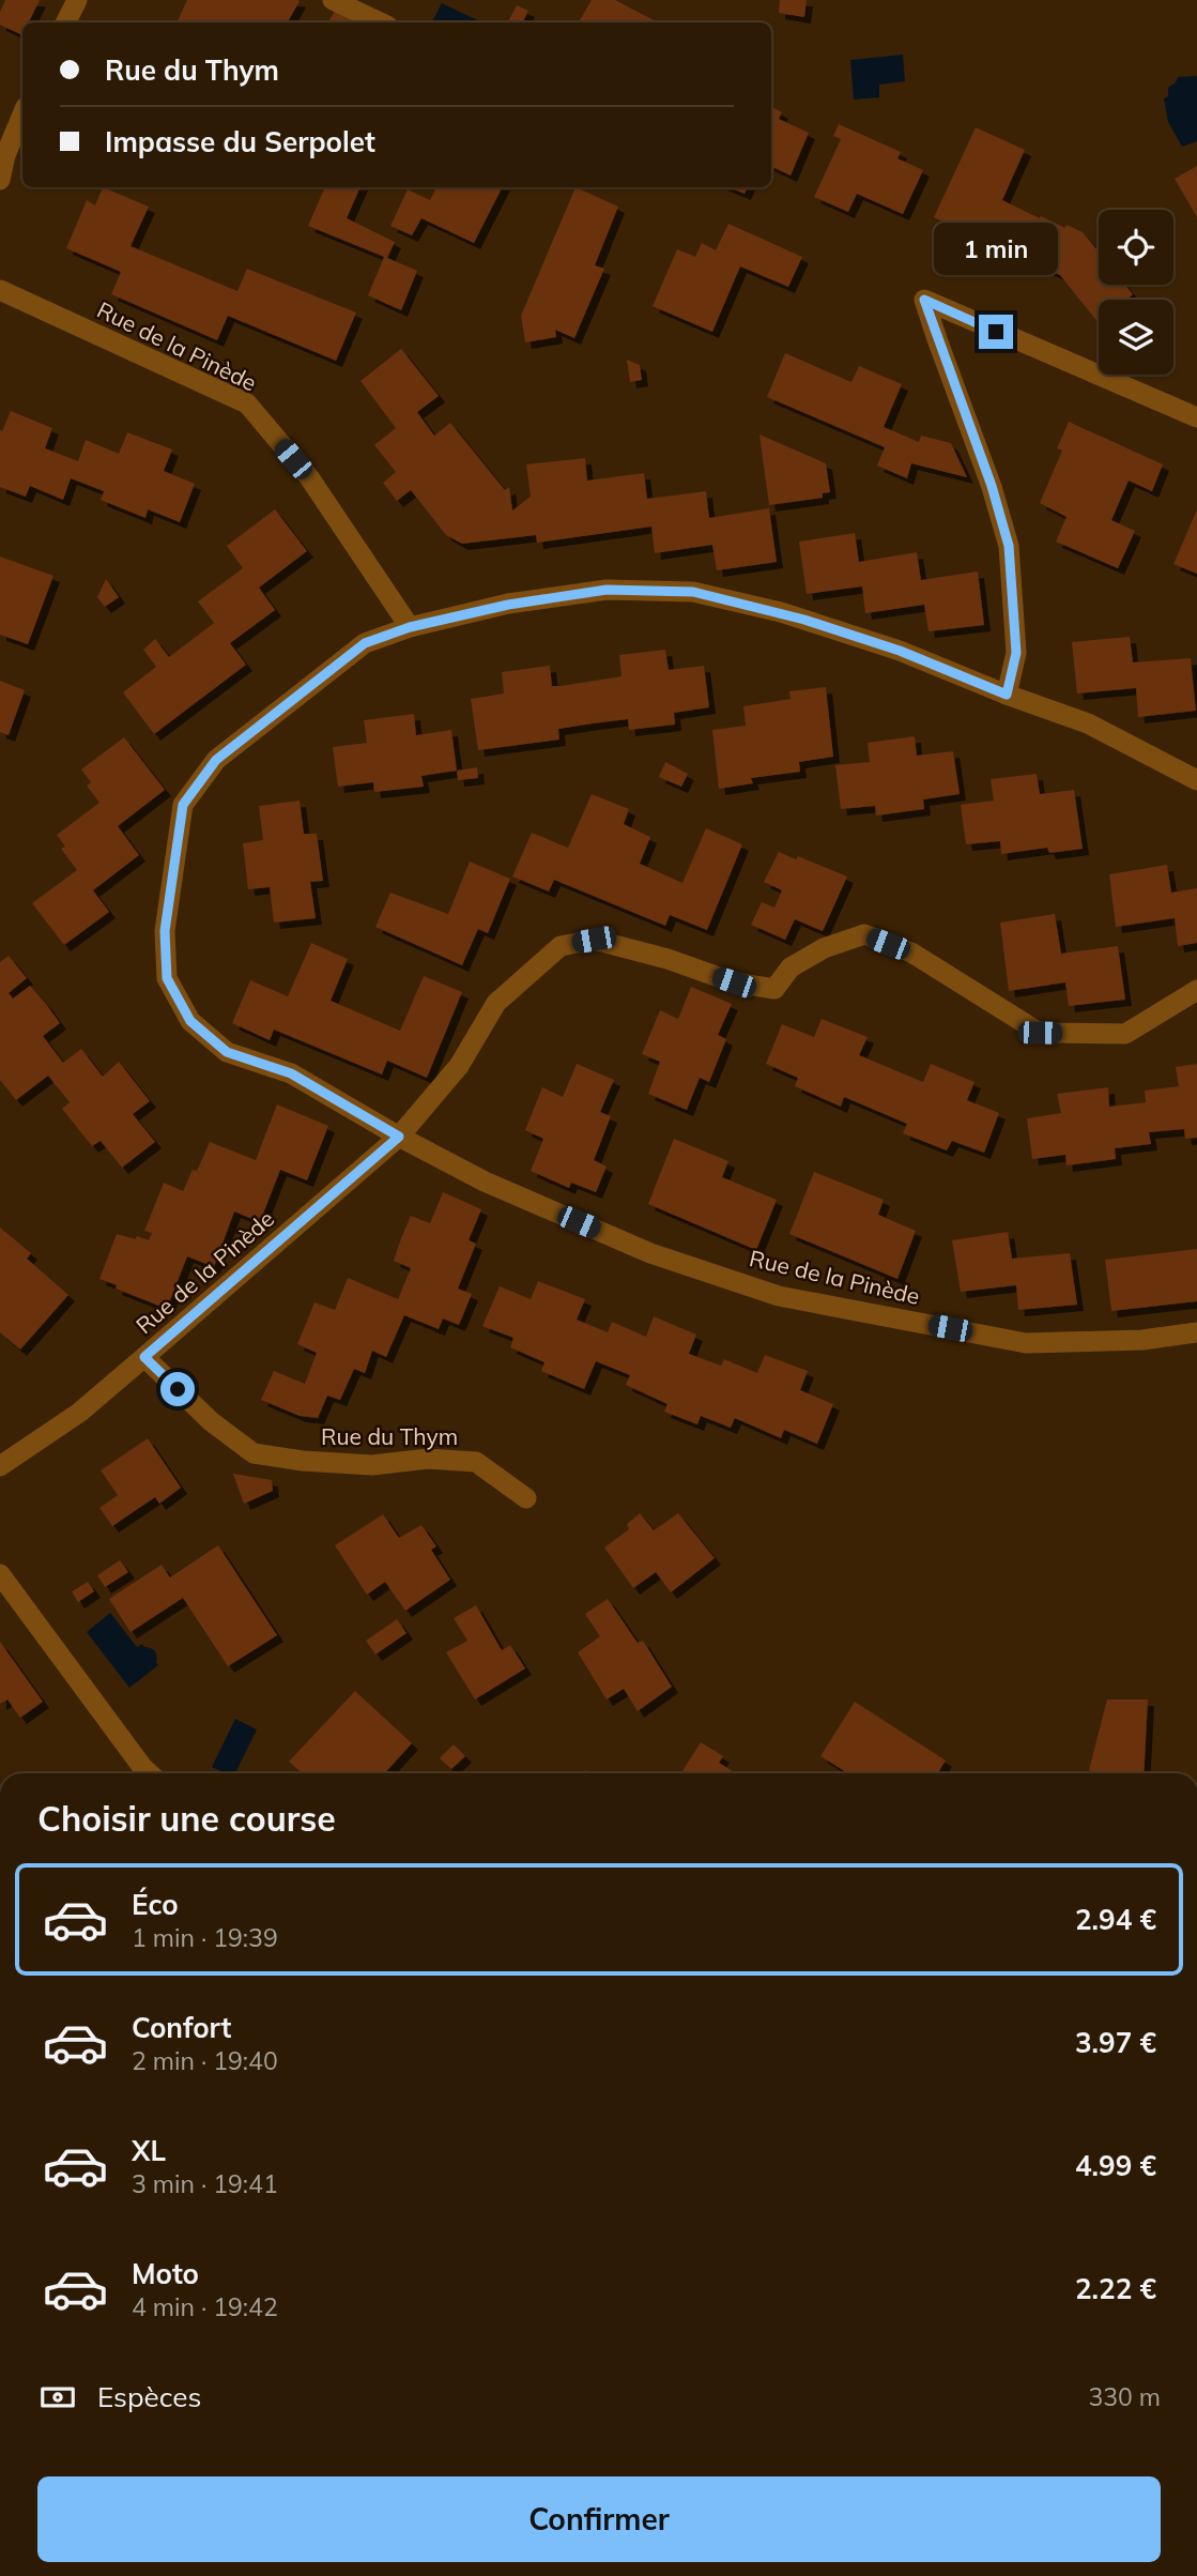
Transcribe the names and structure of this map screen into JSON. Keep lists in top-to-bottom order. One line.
{"streets":{"street":["Rue de la Pinède","Rue du Thym"]},"crossings":[["Rue de la Pinède","Rue du Thym"]],"page":{"banner":["Rue du Thym","Impasse du Serpolet"],"bubble":"1 min","heading":"Choisir une course","list":[{"name":"Éco","note":"1 min · 19:39","value":"2.94 €"},{"name":"Confort","note":"2 min · 19:40","value":"3.97 €"},{"name":"XL","note":"3 min · 19:41","value":"4.99 €"},{"name":"Moto","note":"4 min · 19:42","value":"2.22 €"}],"pay":["Espèces","330 m"],"buttons":"Confirmer"}}
